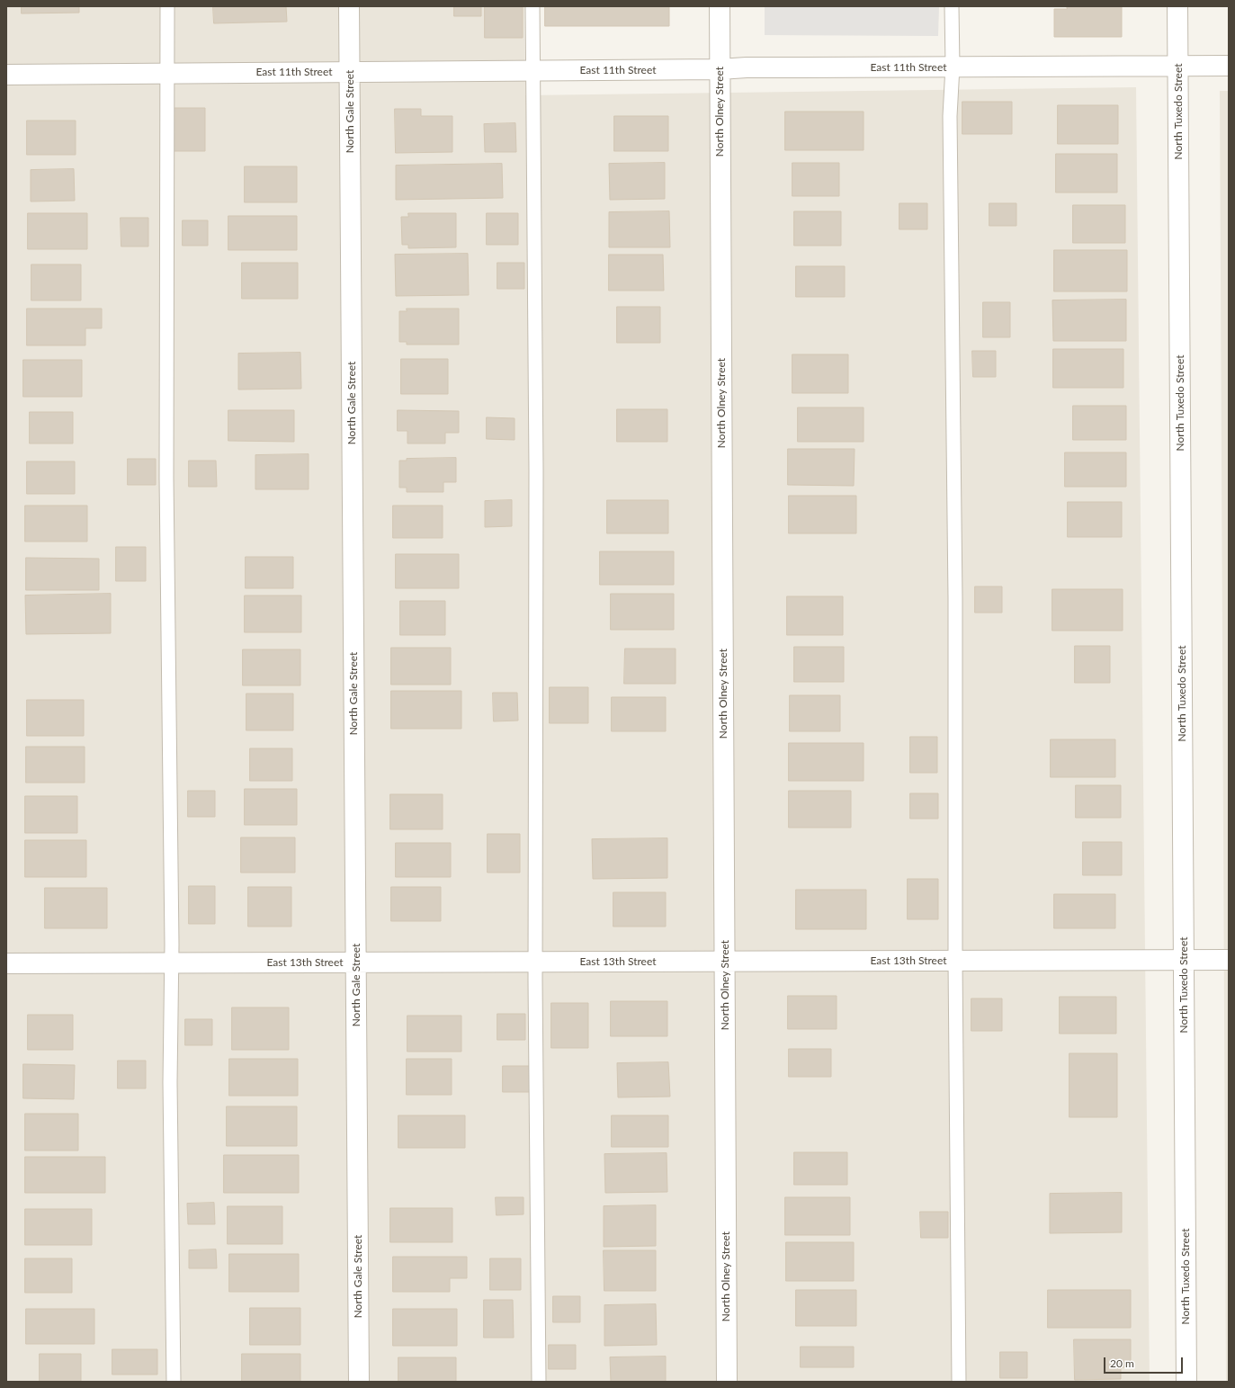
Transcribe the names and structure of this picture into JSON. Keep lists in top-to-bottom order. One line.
{"streets":{"street":["East 11th Street","North Gale Street","North Olney Street","North Tuxedo Street","East 13th Street"]},"crossings":[["East 11th Street","North Gale Street"],["East 11th Street","North Olney Street"],["East 11th Street","North Tuxedo Street"],["North Gale Street","East 13th Street"],["North Olney Street","East 13th Street"],["North Tuxedo Street","East 13th Street"]],"scale_bar":"20 m"}
